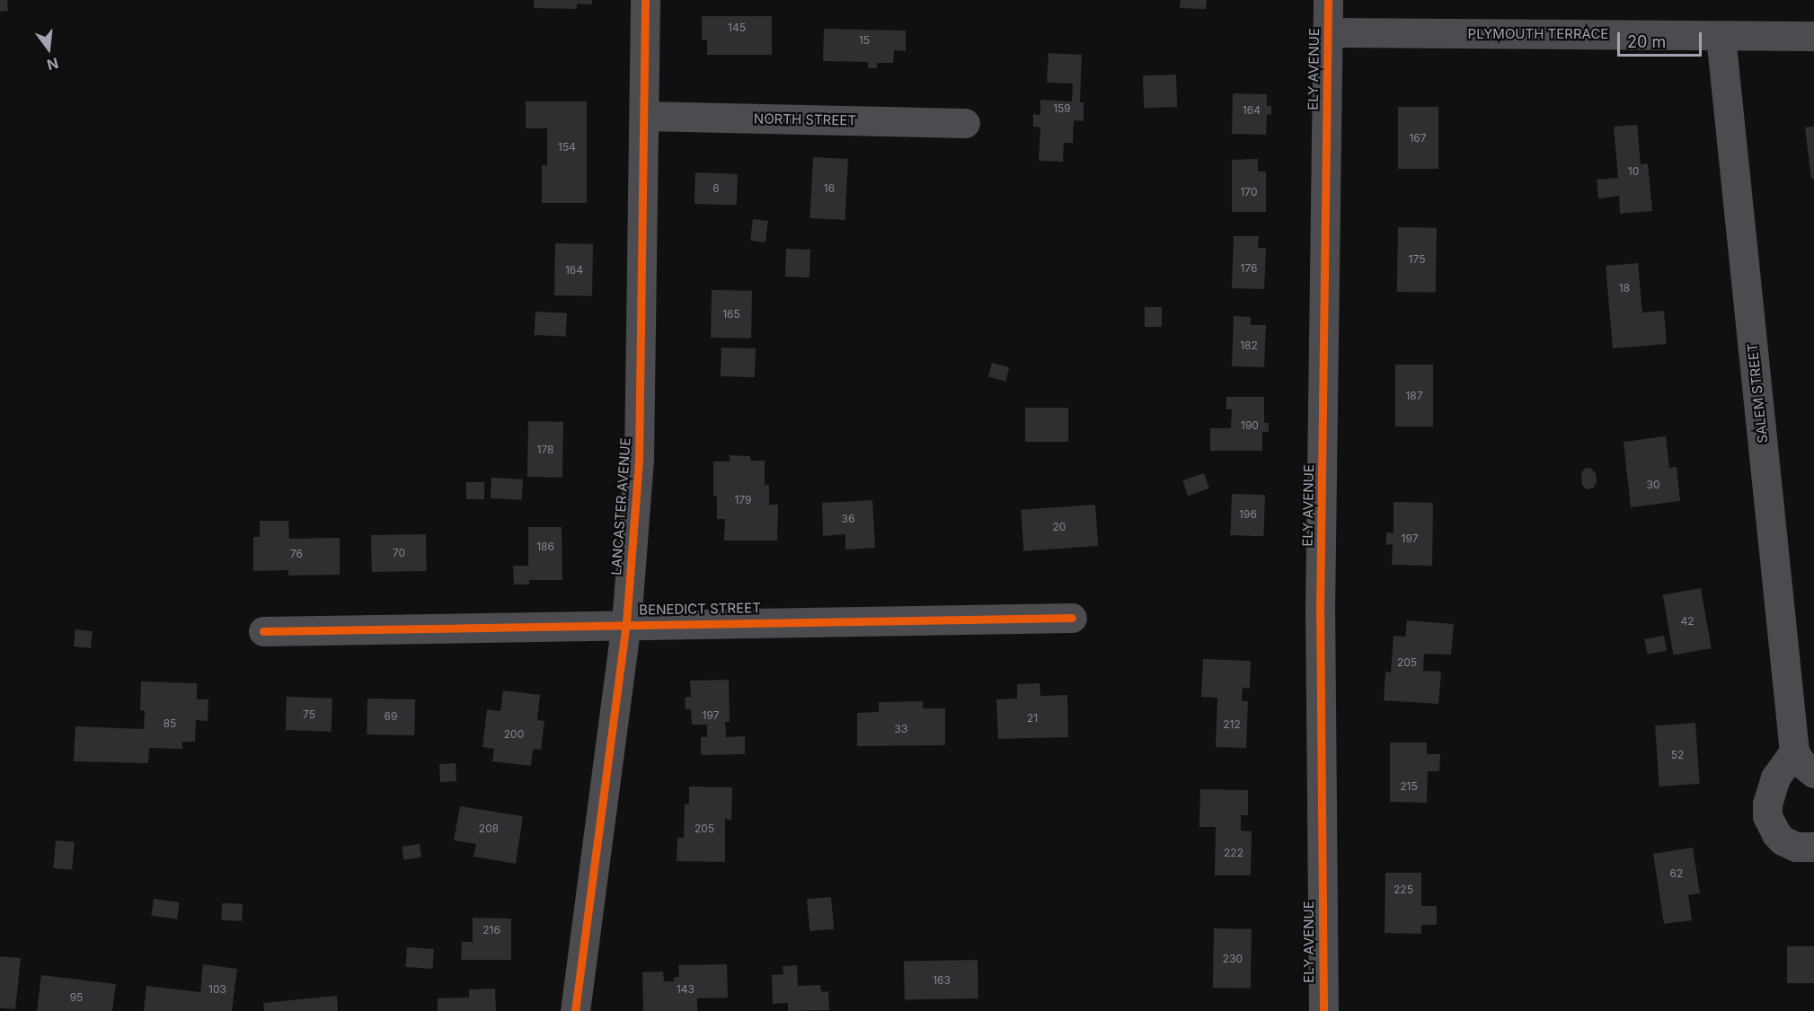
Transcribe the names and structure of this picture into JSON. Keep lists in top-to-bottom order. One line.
{"streets":{"street":["PLYMOUTH TERRACE","ELY AVENUE","NORTH STREET","SALEM STREET","LANCASTER AVENUE","BENEDICT STREET"]},"crossings":[["PLYMOUTH TERRACE","ELY AVENUE"],["PLYMOUTH TERRACE","SALEM STREET"],["NORTH STREET","LANCASTER AVENUE"],["LANCASTER AVENUE","BENEDICT STREET"]],"house_numbers":["145","15","159","164","167","154","10","6","16","170","175","176","164","18","165","182","187","190","178","30","179","196","36","20","197","186","70","76","42","205","75","197","69","21","85","212","33","200","52","215","208","205","222","62","225","216","230","163","103","143","95"],"scale_bar":"20 m","north":"bottom"}
